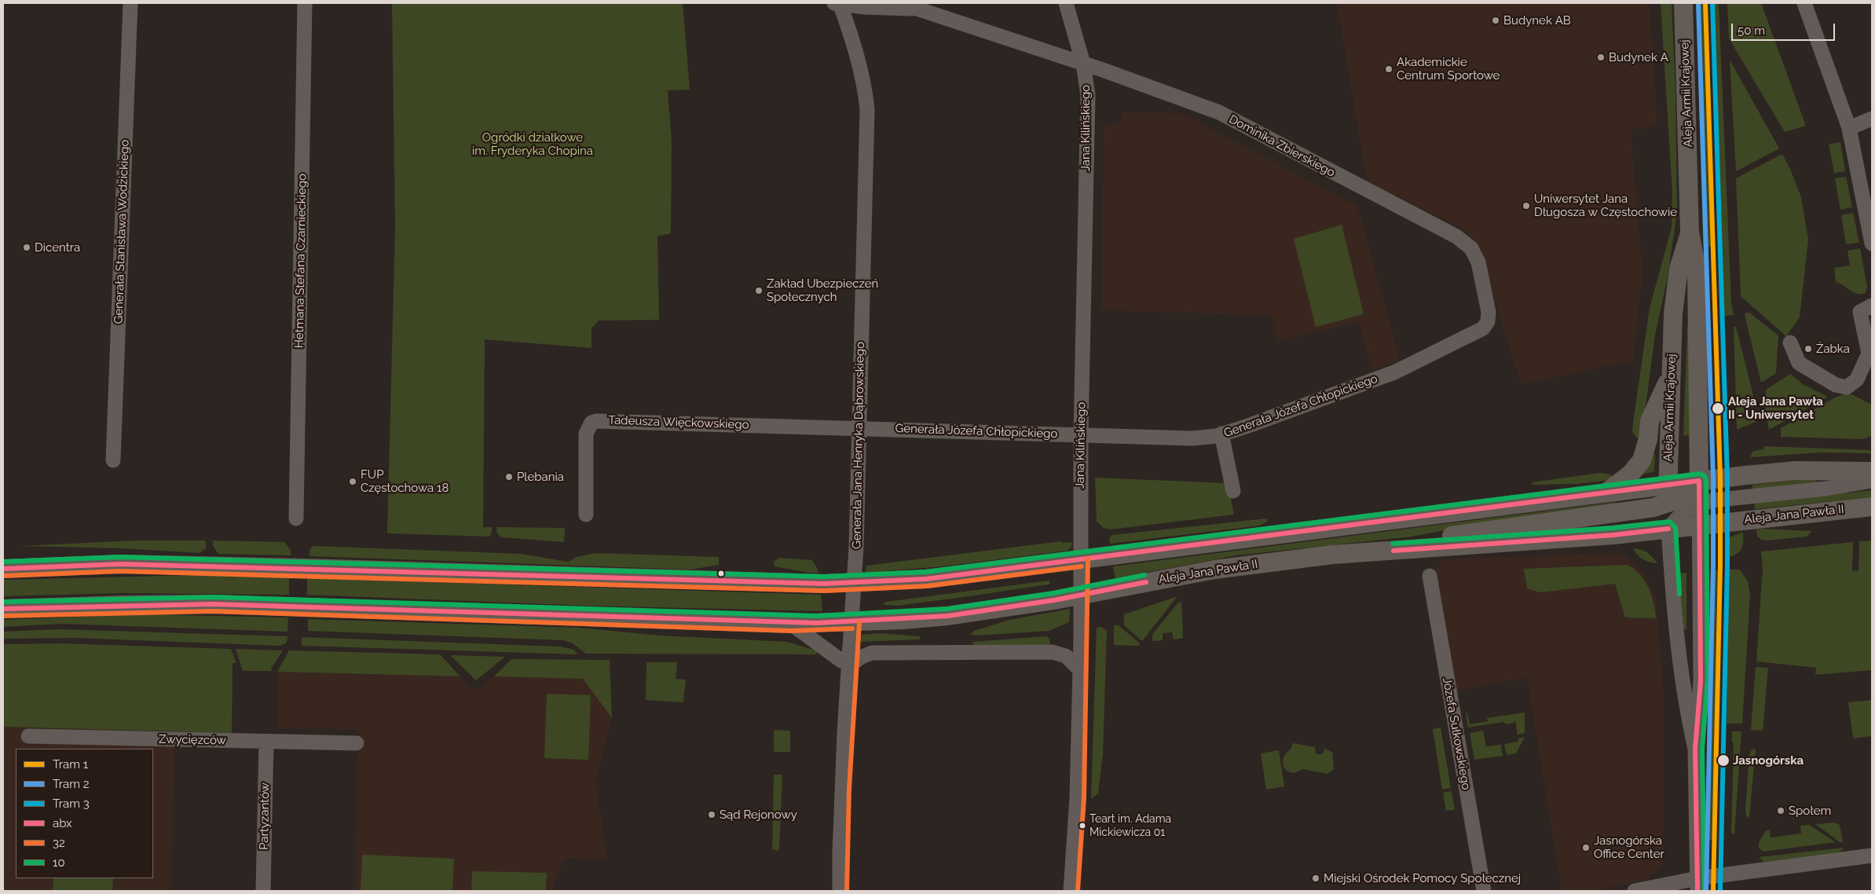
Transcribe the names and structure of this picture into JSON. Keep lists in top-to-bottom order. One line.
{"streets":{"main road":["Aleja Armii Krajowej","Aleja Jana Pawła II"],"street":["Jana Kilińskiego","Dominika Zbierskiego","Generała Stanisława Wodzickiego","Hetmana Stefana Czarnieckiego","Generała Józefa Chłopickiego","Tadeusza Więckowskiego","Generała Jana Henryka Dąbrowskiego","Józefa Sułkowskiego","Zwycięzców","Partyzantów"]},"crossings":[["Aleja Armii Krajowej","Aleja Jana Pawła II"],["Jana Kilińskiego","Dominika Zbierskiego"],["Jana Kilińskiego","Generała Józefa Chłopickiego"],["Jana Kilińskiego","Aleja Jana Pawła II"],["Dominika Zbierskiego","Generała Józefa Chłopickiego"],["Generała Józefa Chłopickiego","Tadeusza Więckowskiego"],["Generała Józefa Chłopickiego","Generała Jana Henryka Dąbrowskiego"],["Tadeusza Więckowskiego","Generała Jana Henryka Dąbrowskiego"],["Generała Jana Henryka Dąbrowskiego","Aleja Jana Pawła II"],["Zwycięzców","Partyzantów"]],"parks":["Ogródki działkowe im. Fryderyka Chopina"],"places":["Budynek AB","Budynek A","Akademickie Centrum Sportowe","Uniwersytet Jana Długosza w Częstochowie","Dicentra","Zakład Ubezpieczeń Społecznych","Żabka","Aleja Jana Pawła II - Uniwersytet","Plebania","FUP Częstochowa 18","Jasnogórska","Społem","Sąd Rejonowy","Teart im. Adama Mickiewicza 01","Jasnogórska Office Center","Miejski Ośrodek Pomocy Społecznej"],"lines":["tram line 1","tram line 2","tram line 3","transit line 10","transit line abx","transit line 32"],"legend":["Tram 1","Tram 2","Tram 3","abx","32","10"],"scale_bar":"50 m"}
